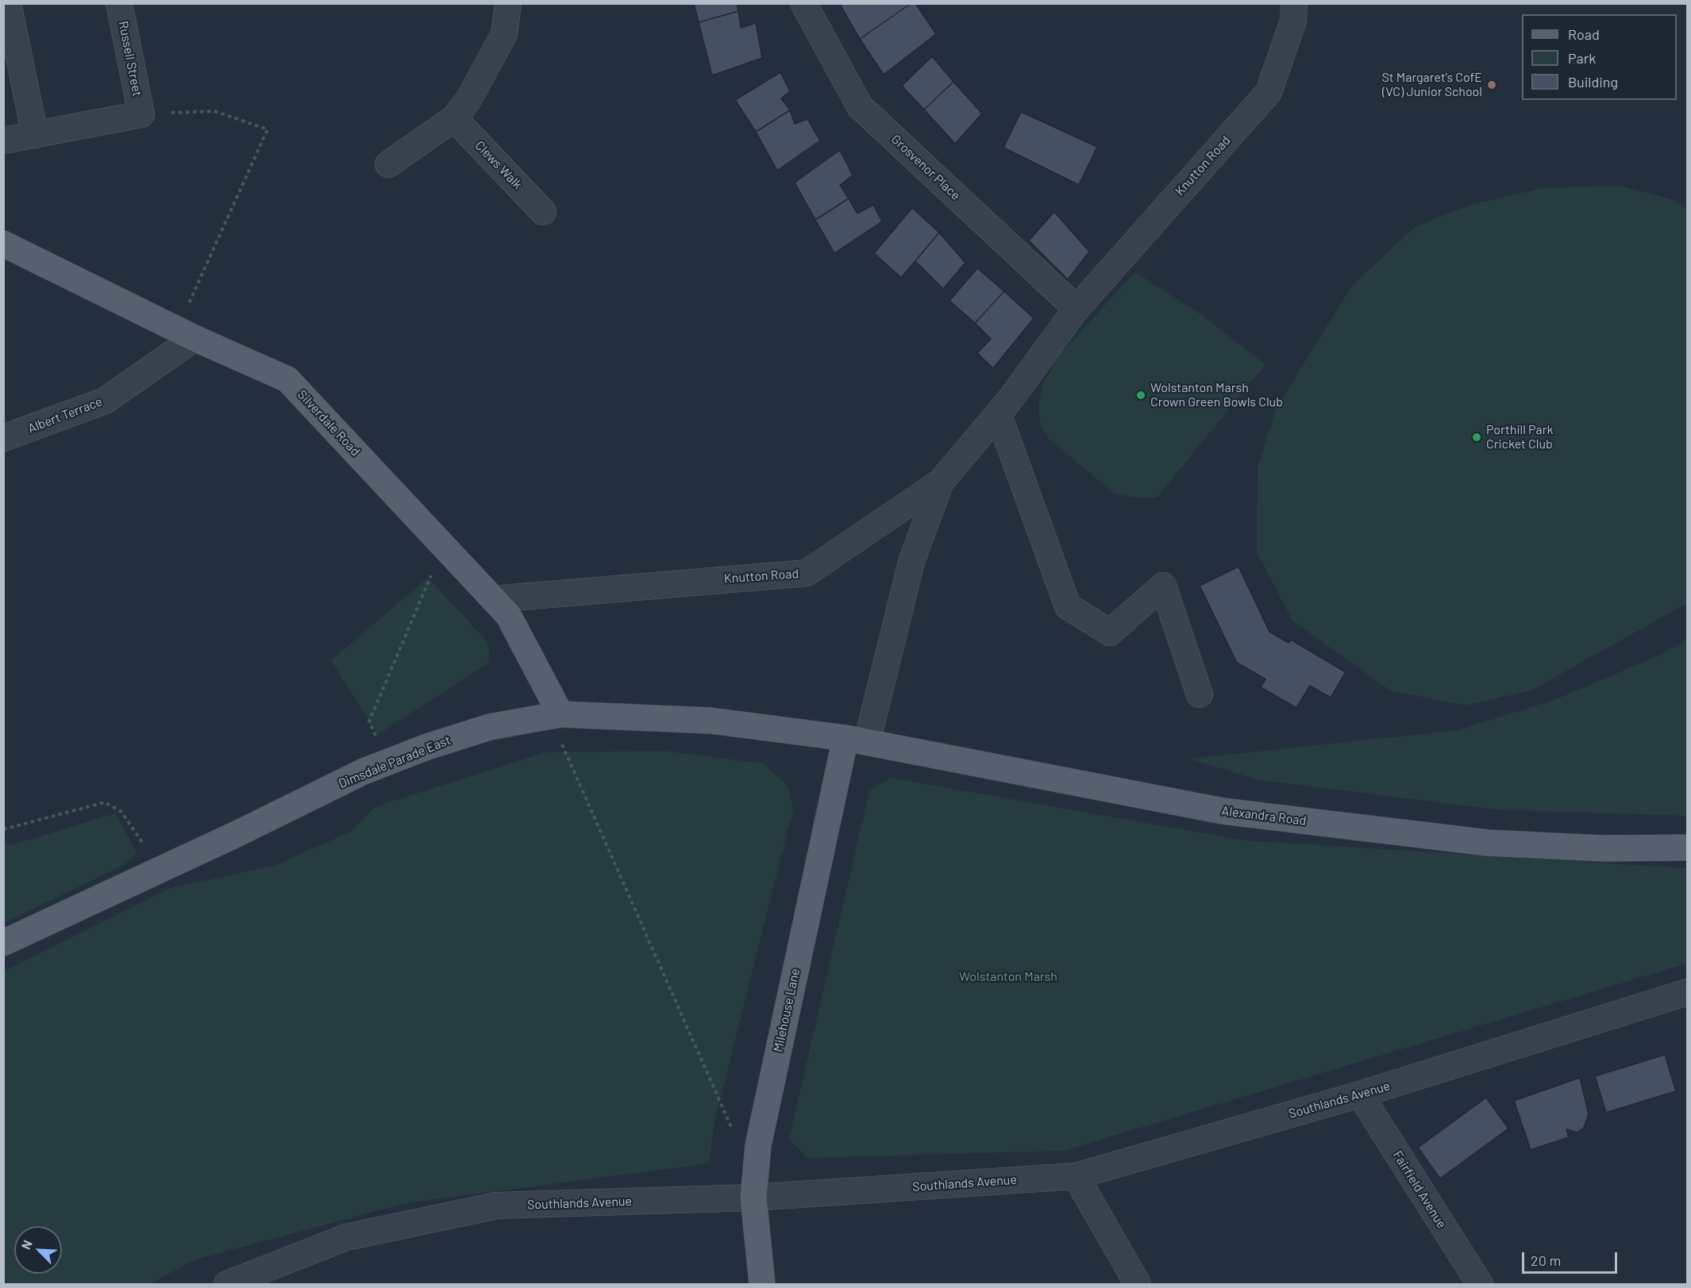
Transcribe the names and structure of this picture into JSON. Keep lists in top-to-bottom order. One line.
{"streets":{"main road":["Silverdale Road","Dimsdale Parade East","Alexandra Road","Milehouse Lane"],"street":["Russell Street","Clews Walk","Knutton Road","Grosvenor Place","Albert Terrace","Southlands Avenue","Fairfield Avenue"]},"crossings":[["Knutton Road","Grosvenor Place"],["Knutton Road","Silverdale Road"],["Albert Terrace","Silverdale Road"],["Silverdale Road","Dimsdale Parade East"],["Dimsdale Parade East","Alexandra Road"],["Dimsdale Parade East","Milehouse Lane"],["Alexandra Road","Milehouse Lane"],["Milehouse Lane","Southlands Avenue"],["Southlands Avenue","Fairfield Avenue"]],"parks":["Wolstanton Marsh"],"places":["St Margaret's CofE (VC) Junior School","Wolstanton Marsh Crown Green Bowls Club","Porthill Park Cricket Club"],"legend":["Road","Park","Building"],"scale_bar":"20 m","north":"top left"}
